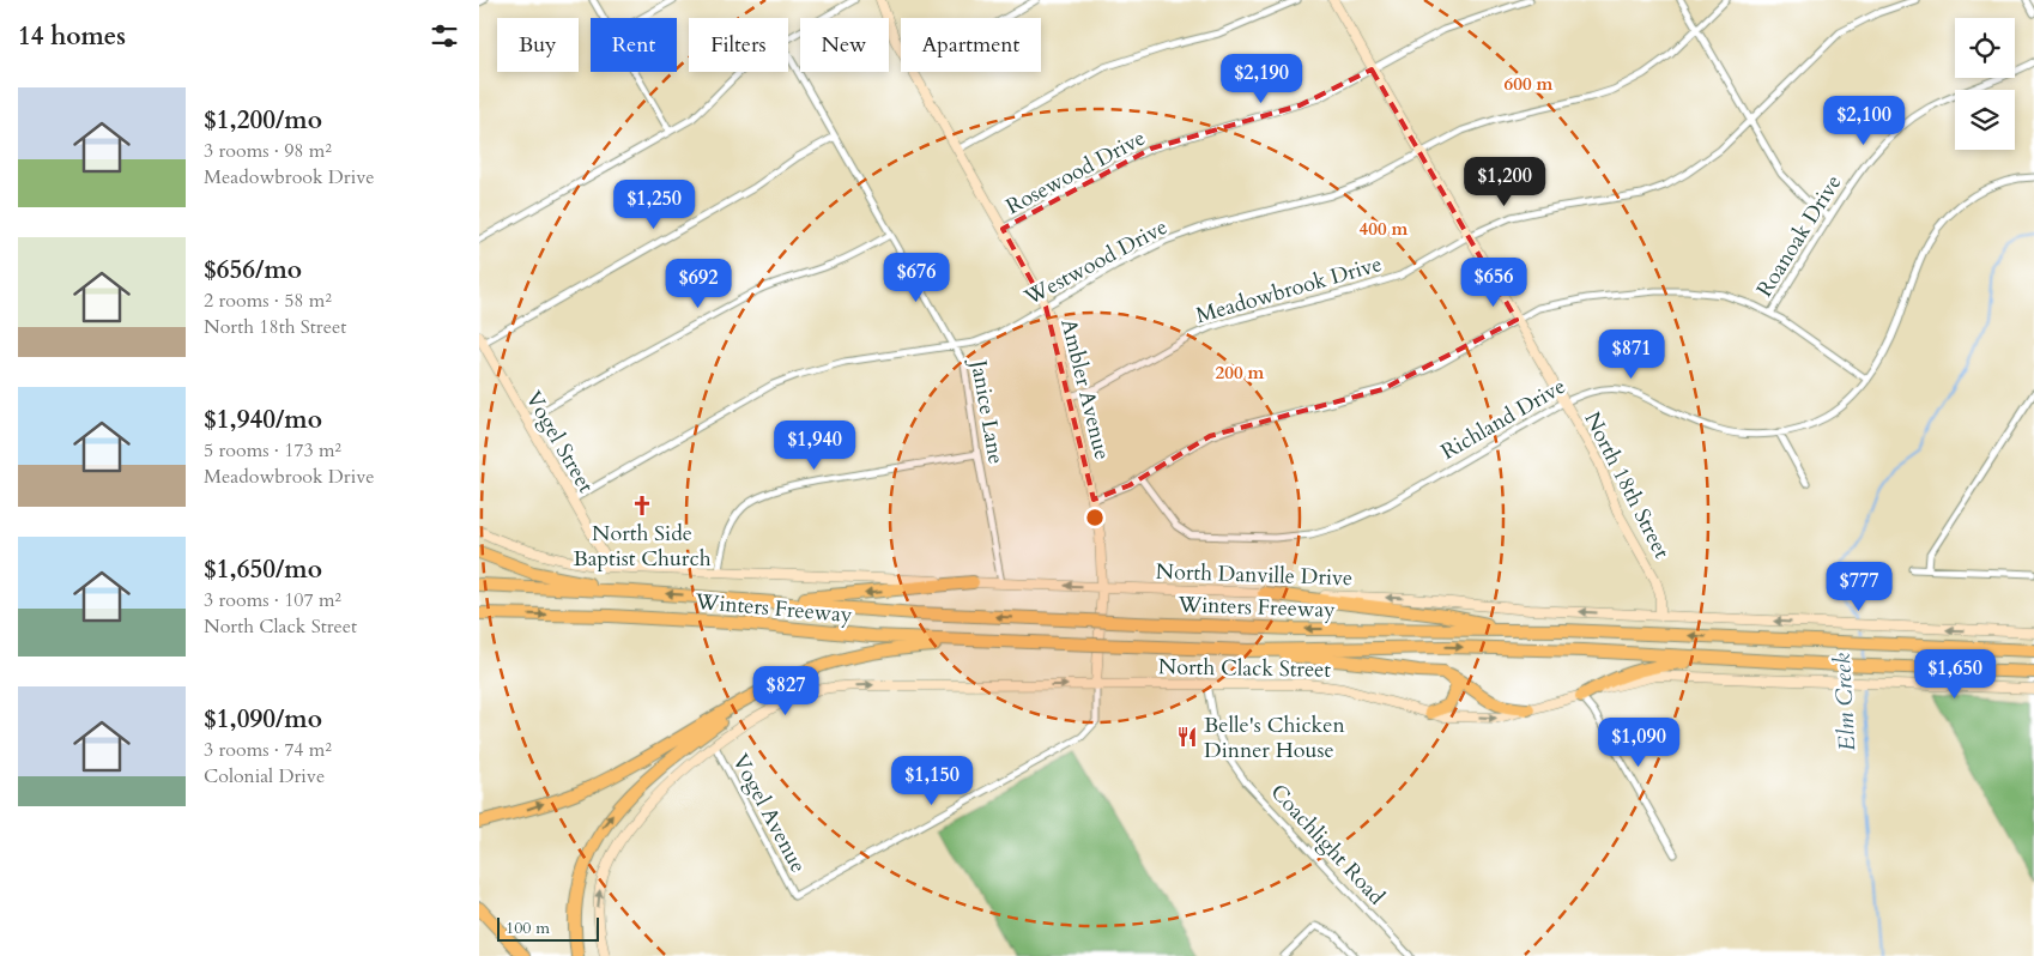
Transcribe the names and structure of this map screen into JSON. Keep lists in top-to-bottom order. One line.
{"streets":{"highway":["Winters Freeway"],"main road":["Ambler Avenue","Vogel Street","North 18th Street","North Danville Drive","North Clack Street"],"street":["Rosewood Drive","Roanoak Drive","Westwood Drive","Meadowbrook Drive","Janice Lane","Richland Drive","Vogel Avenue","Coachlight Road"]},"crossings":[["Rosewood Drive","Ambler Avenue"],["Rosewood Drive","North 18th Street"],["Westwood Drive","Ambler Avenue"],["Westwood Drive","Janice Lane"],["Westwood Drive","Vogel Street"],["Westwood Drive","North 18th Street"],["Meadowbrook Drive","Ambler Avenue"],["Meadowbrook Drive","North 18th Street"],["Ambler Avenue","North Danville Drive"],["Ambler Avenue","North Clack Street"],["Ambler Avenue","Vogel Avenue"],["Janice Lane","North Danville Drive"],["Richland Drive","North 18th Street"],["Vogel Street","North Danville Drive"],["North 18th Street","North Danville Drive"],["North Clack Street","Vogel Avenue"],["North Clack Street","Coachlight Road"]],"one_way":["North Danville Drive","North Clack Street"],"water":["Elm Creek"],"places":{"church":["North Side Baptist Church"],"restaurant":["Belle's Chicken Dinner House"]},"scale_bar":"100 m","page":{"heading":"14 homes","chip":["Buy","Rent","Filters","New","Apartment"],"price":["$2,190","$2,100","$1,200","$1,250","$676","$656","$692","$871","$1,940","$777","$1,650","$827","$1,090","$1,150"],"list":[{"name":"$1,200/mo","note":"3 rooms · 98 m² · Meadowbrook Drive"},{"name":"$656/mo","note":"2 rooms · 58 m² · North 18th Street"},{"name":"$1,940/mo","note":"5 rooms · 173 m² · Meadowbrook Drive"},{"name":"$1,650/mo","note":"3 rooms · 107 m² · North Clack Street"},{"name":"$1,090/mo","note":"3 rooms · 74 m² · Colonial Drive"}],"scale":"100 m"},"rings":["600 m","400 m","200 m"]}
